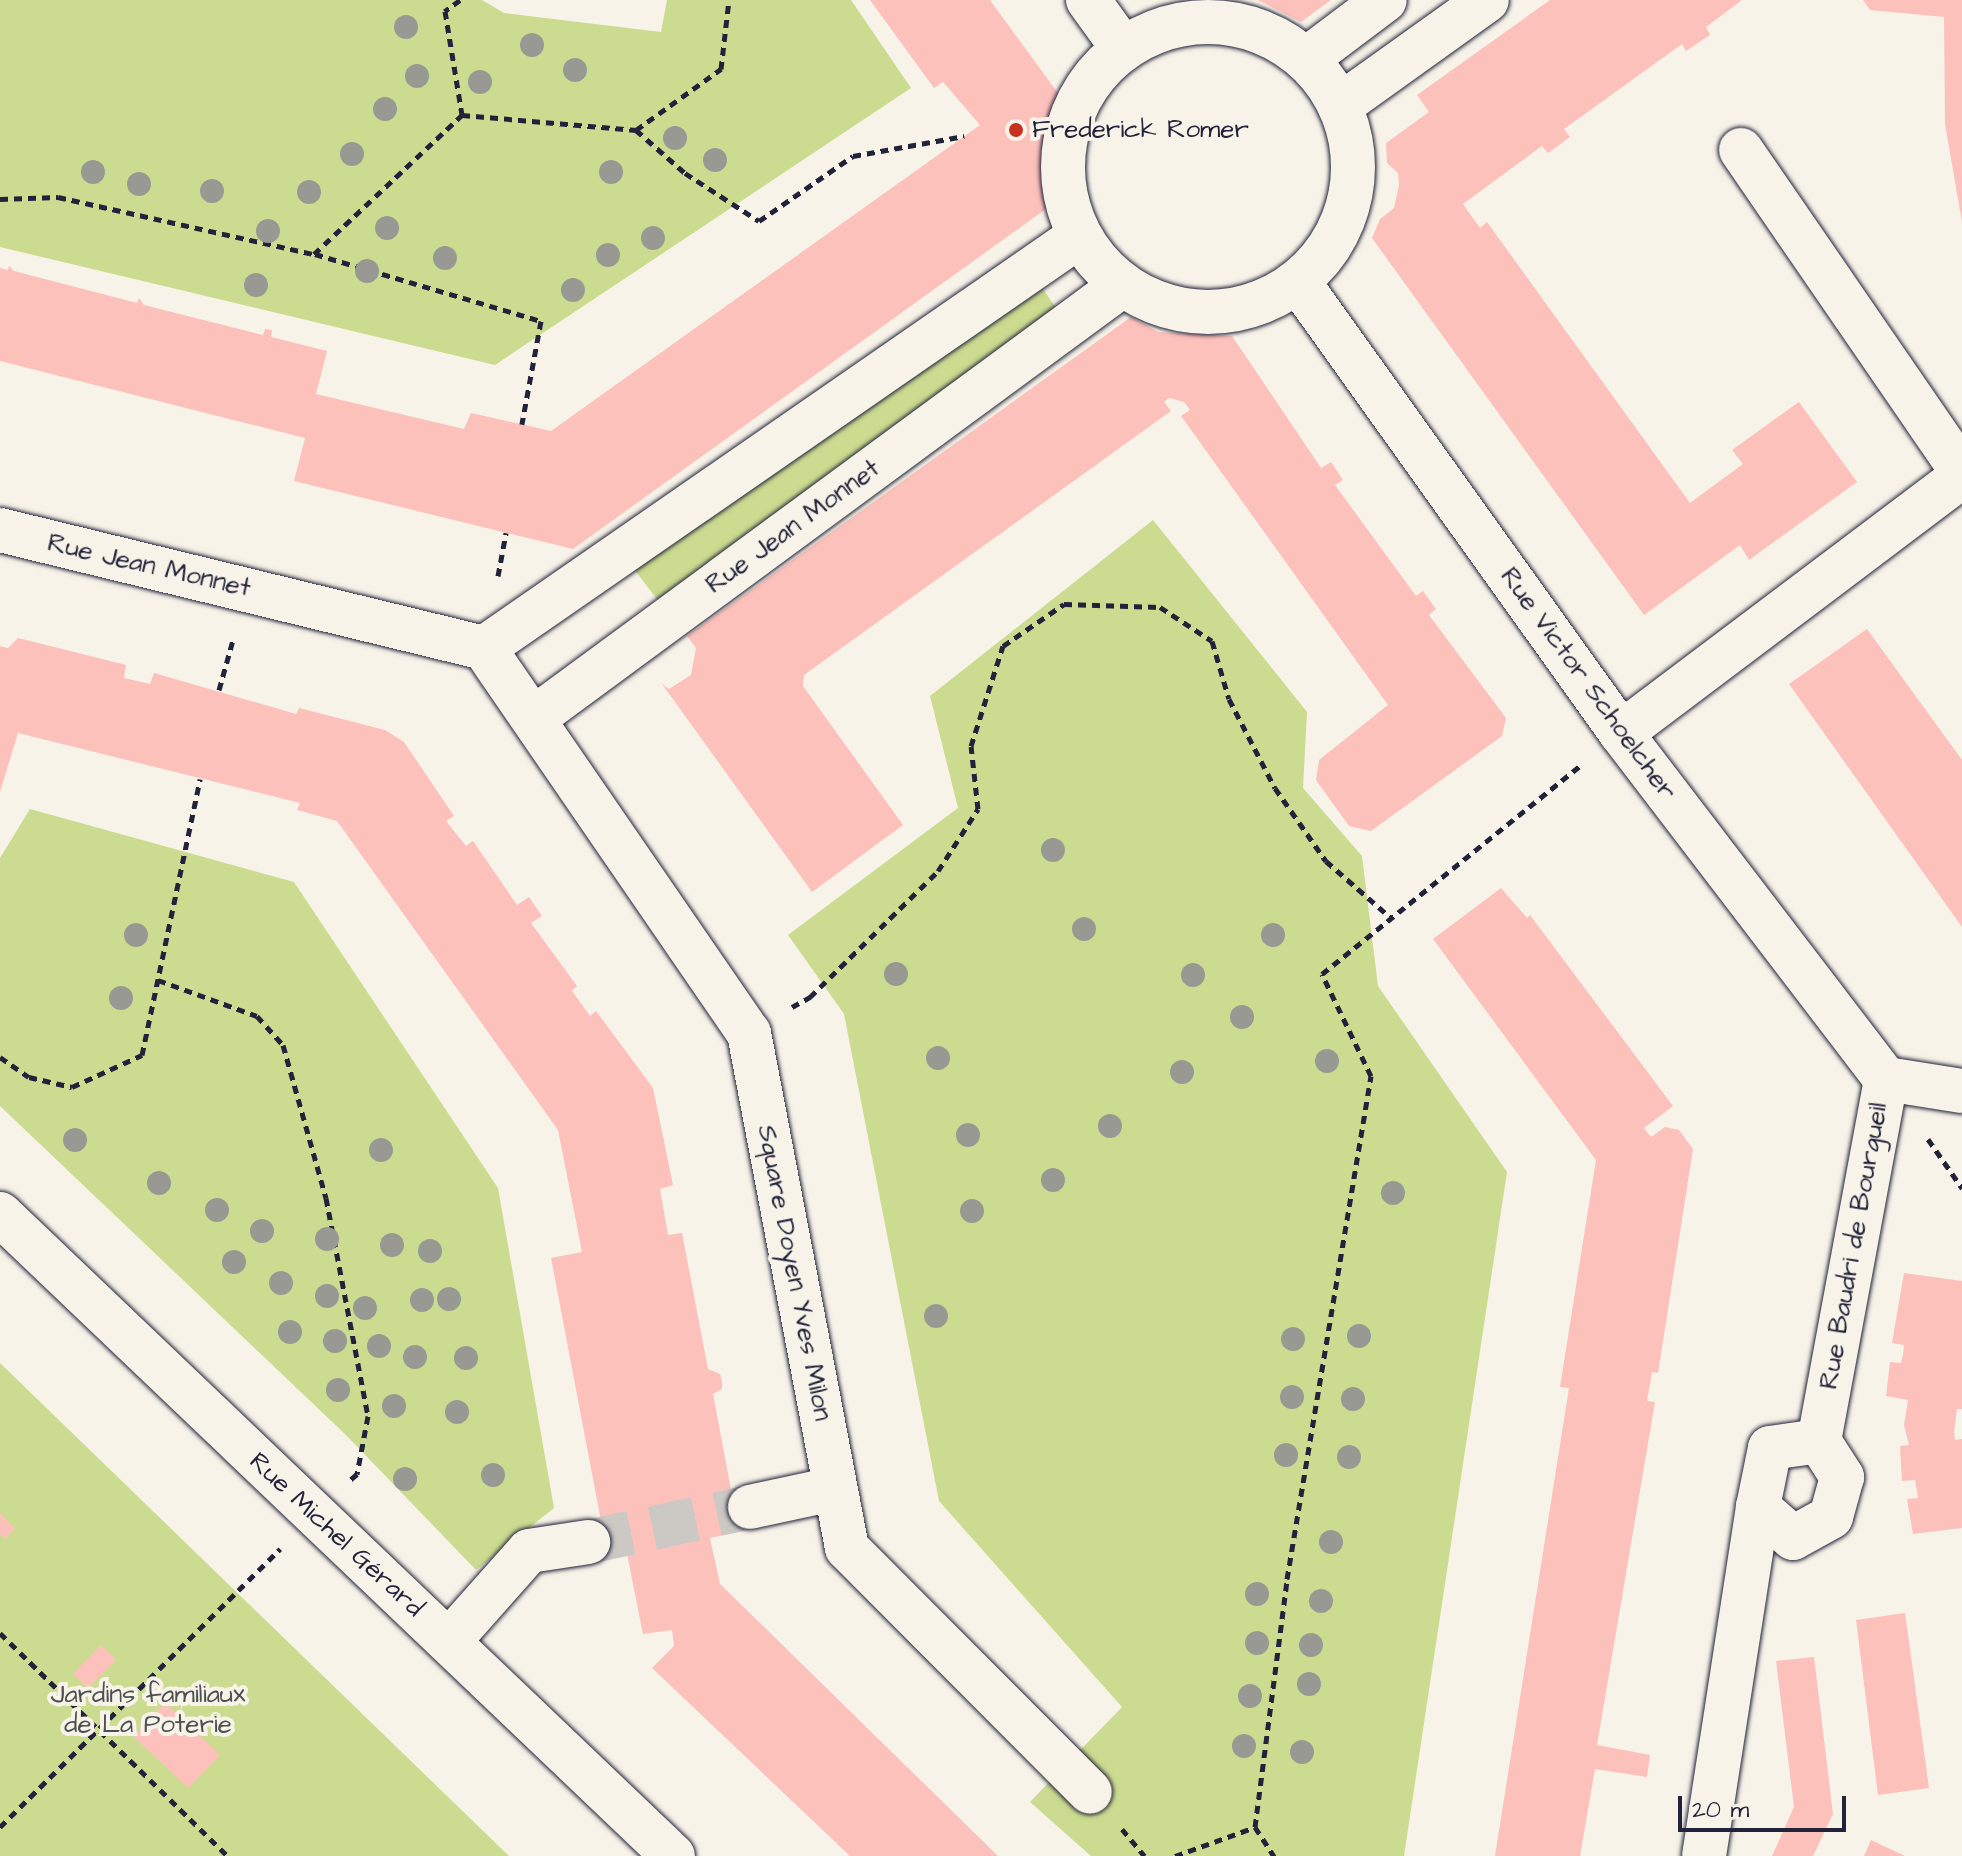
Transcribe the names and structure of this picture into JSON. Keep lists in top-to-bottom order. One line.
{"streets":{"street":["Rue Jean Monnet","Rue Victor Schoelcher","Rue Baudri de Bourgueil","Square Doyen Yves Milon","Rue Michel Gérard"]},"crossings":[["Rue Jean Monnet","Square Doyen Yves Milon"],["Rue Victor Schoelcher","Rue Baudri de Bourgueil"]],"parks":["Jardins familiaux de La Poterie"],"places":["Frederick Romer"],"scale_bar":"20 m"}
